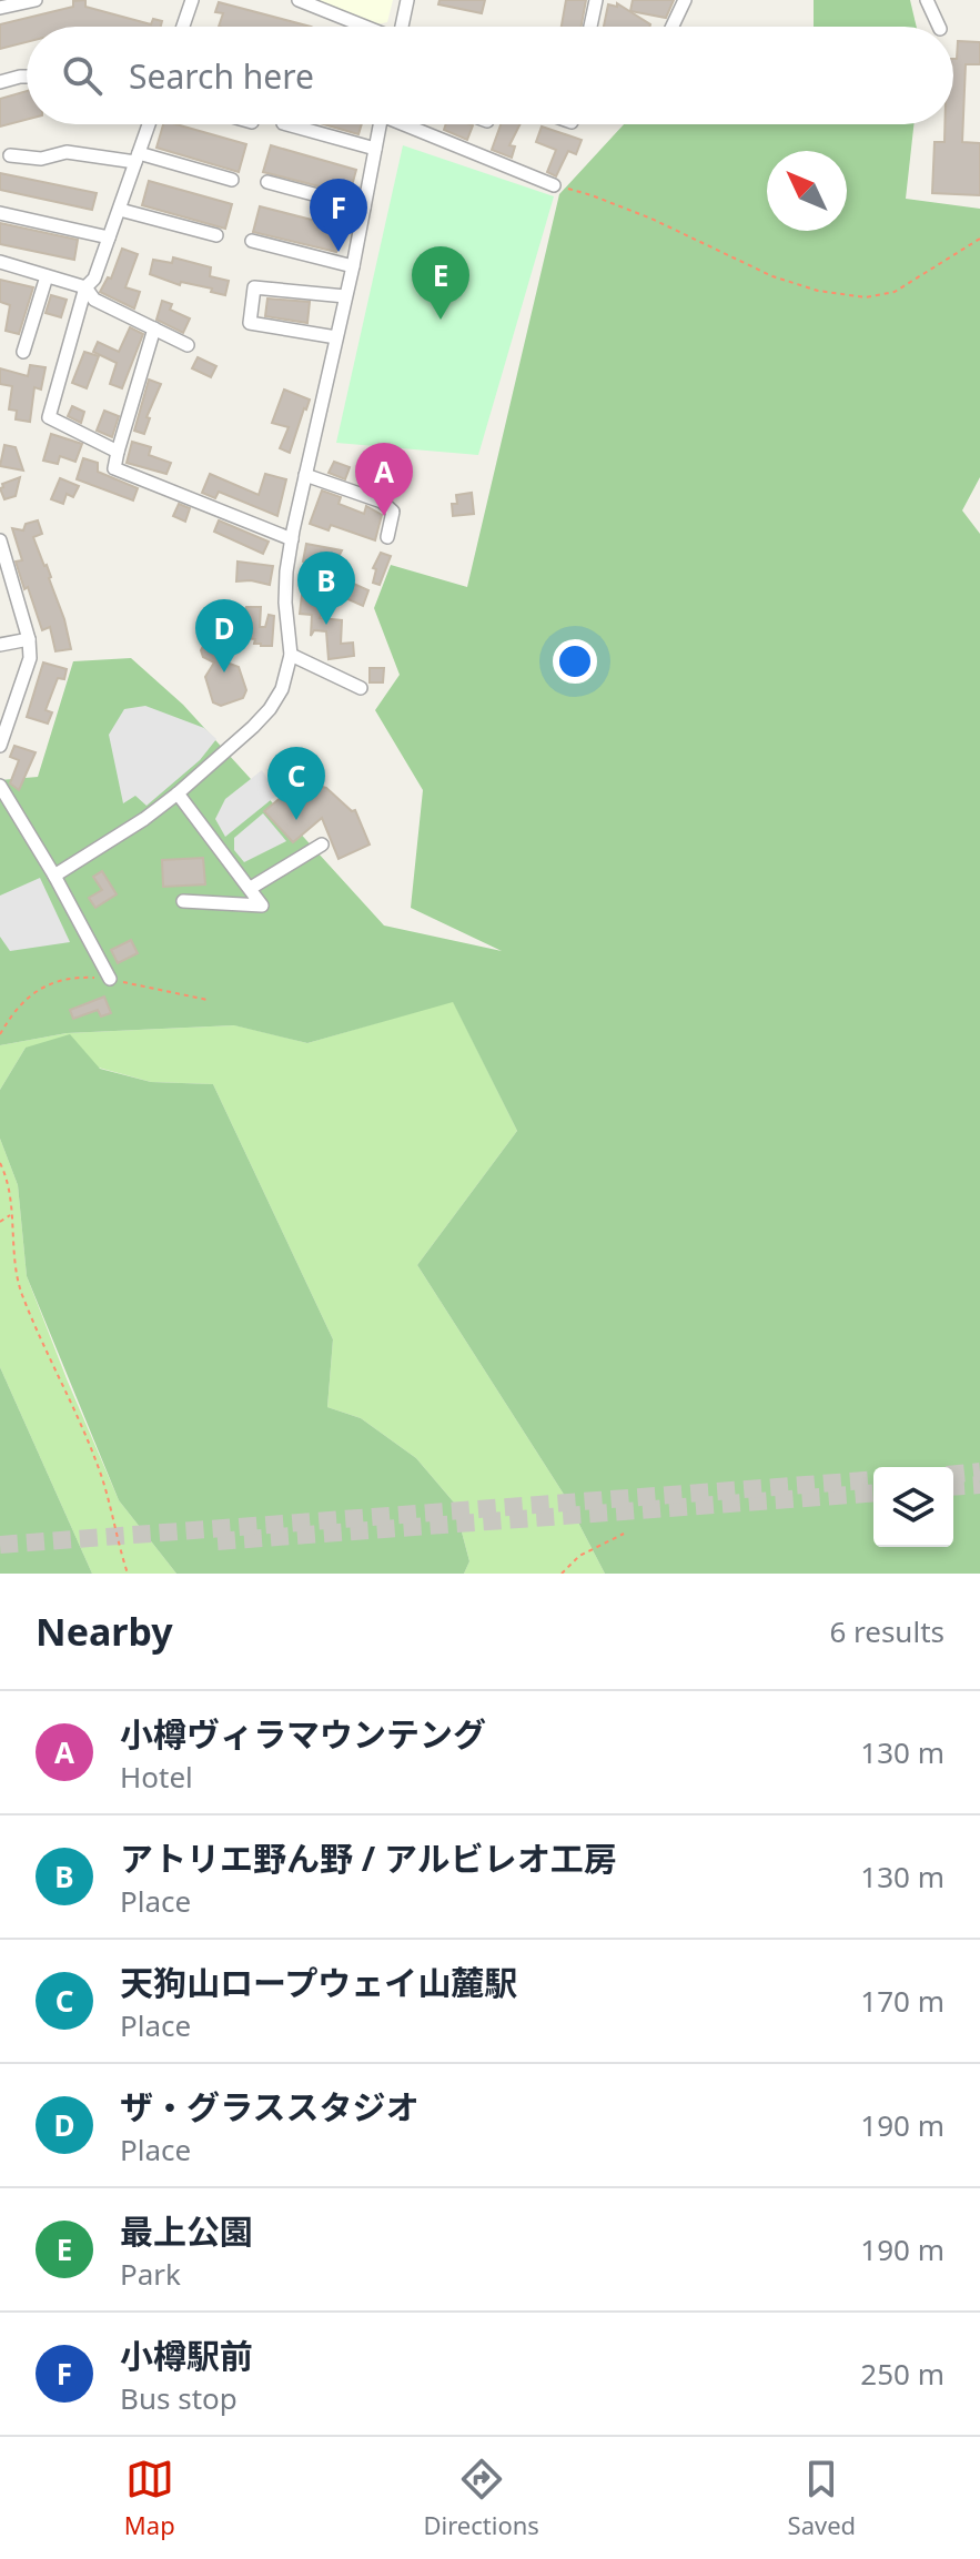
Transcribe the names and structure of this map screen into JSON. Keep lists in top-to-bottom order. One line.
{"north":"top left","page":{"search":"Search here","pins":["F","E","A","B","D","C"],"heading":["Nearby","6 results"],"list":[{"mark":"A","name":"小樽ヴィラマウンテング","note":"Hotel","value":"130 m"},{"mark":"B","name":"アトリエ野ん野 / アルビレオ工房","note":"Place","value":"130 m"},{"mark":"C","name":"天狗山ロープウェイ山麓駅","note":"Place","value":"170 m"},{"mark":"D","name":"ザ・グラススタジオ","note":"Place","value":"190 m"},{"mark":"E","name":"最上公園","note":"Park","value":"190 m"},{"mark":"F","name":"小樽駅前","note":"Bus stop","value":"250 m"}],"nav":["Map","Directions","Saved"]}}
